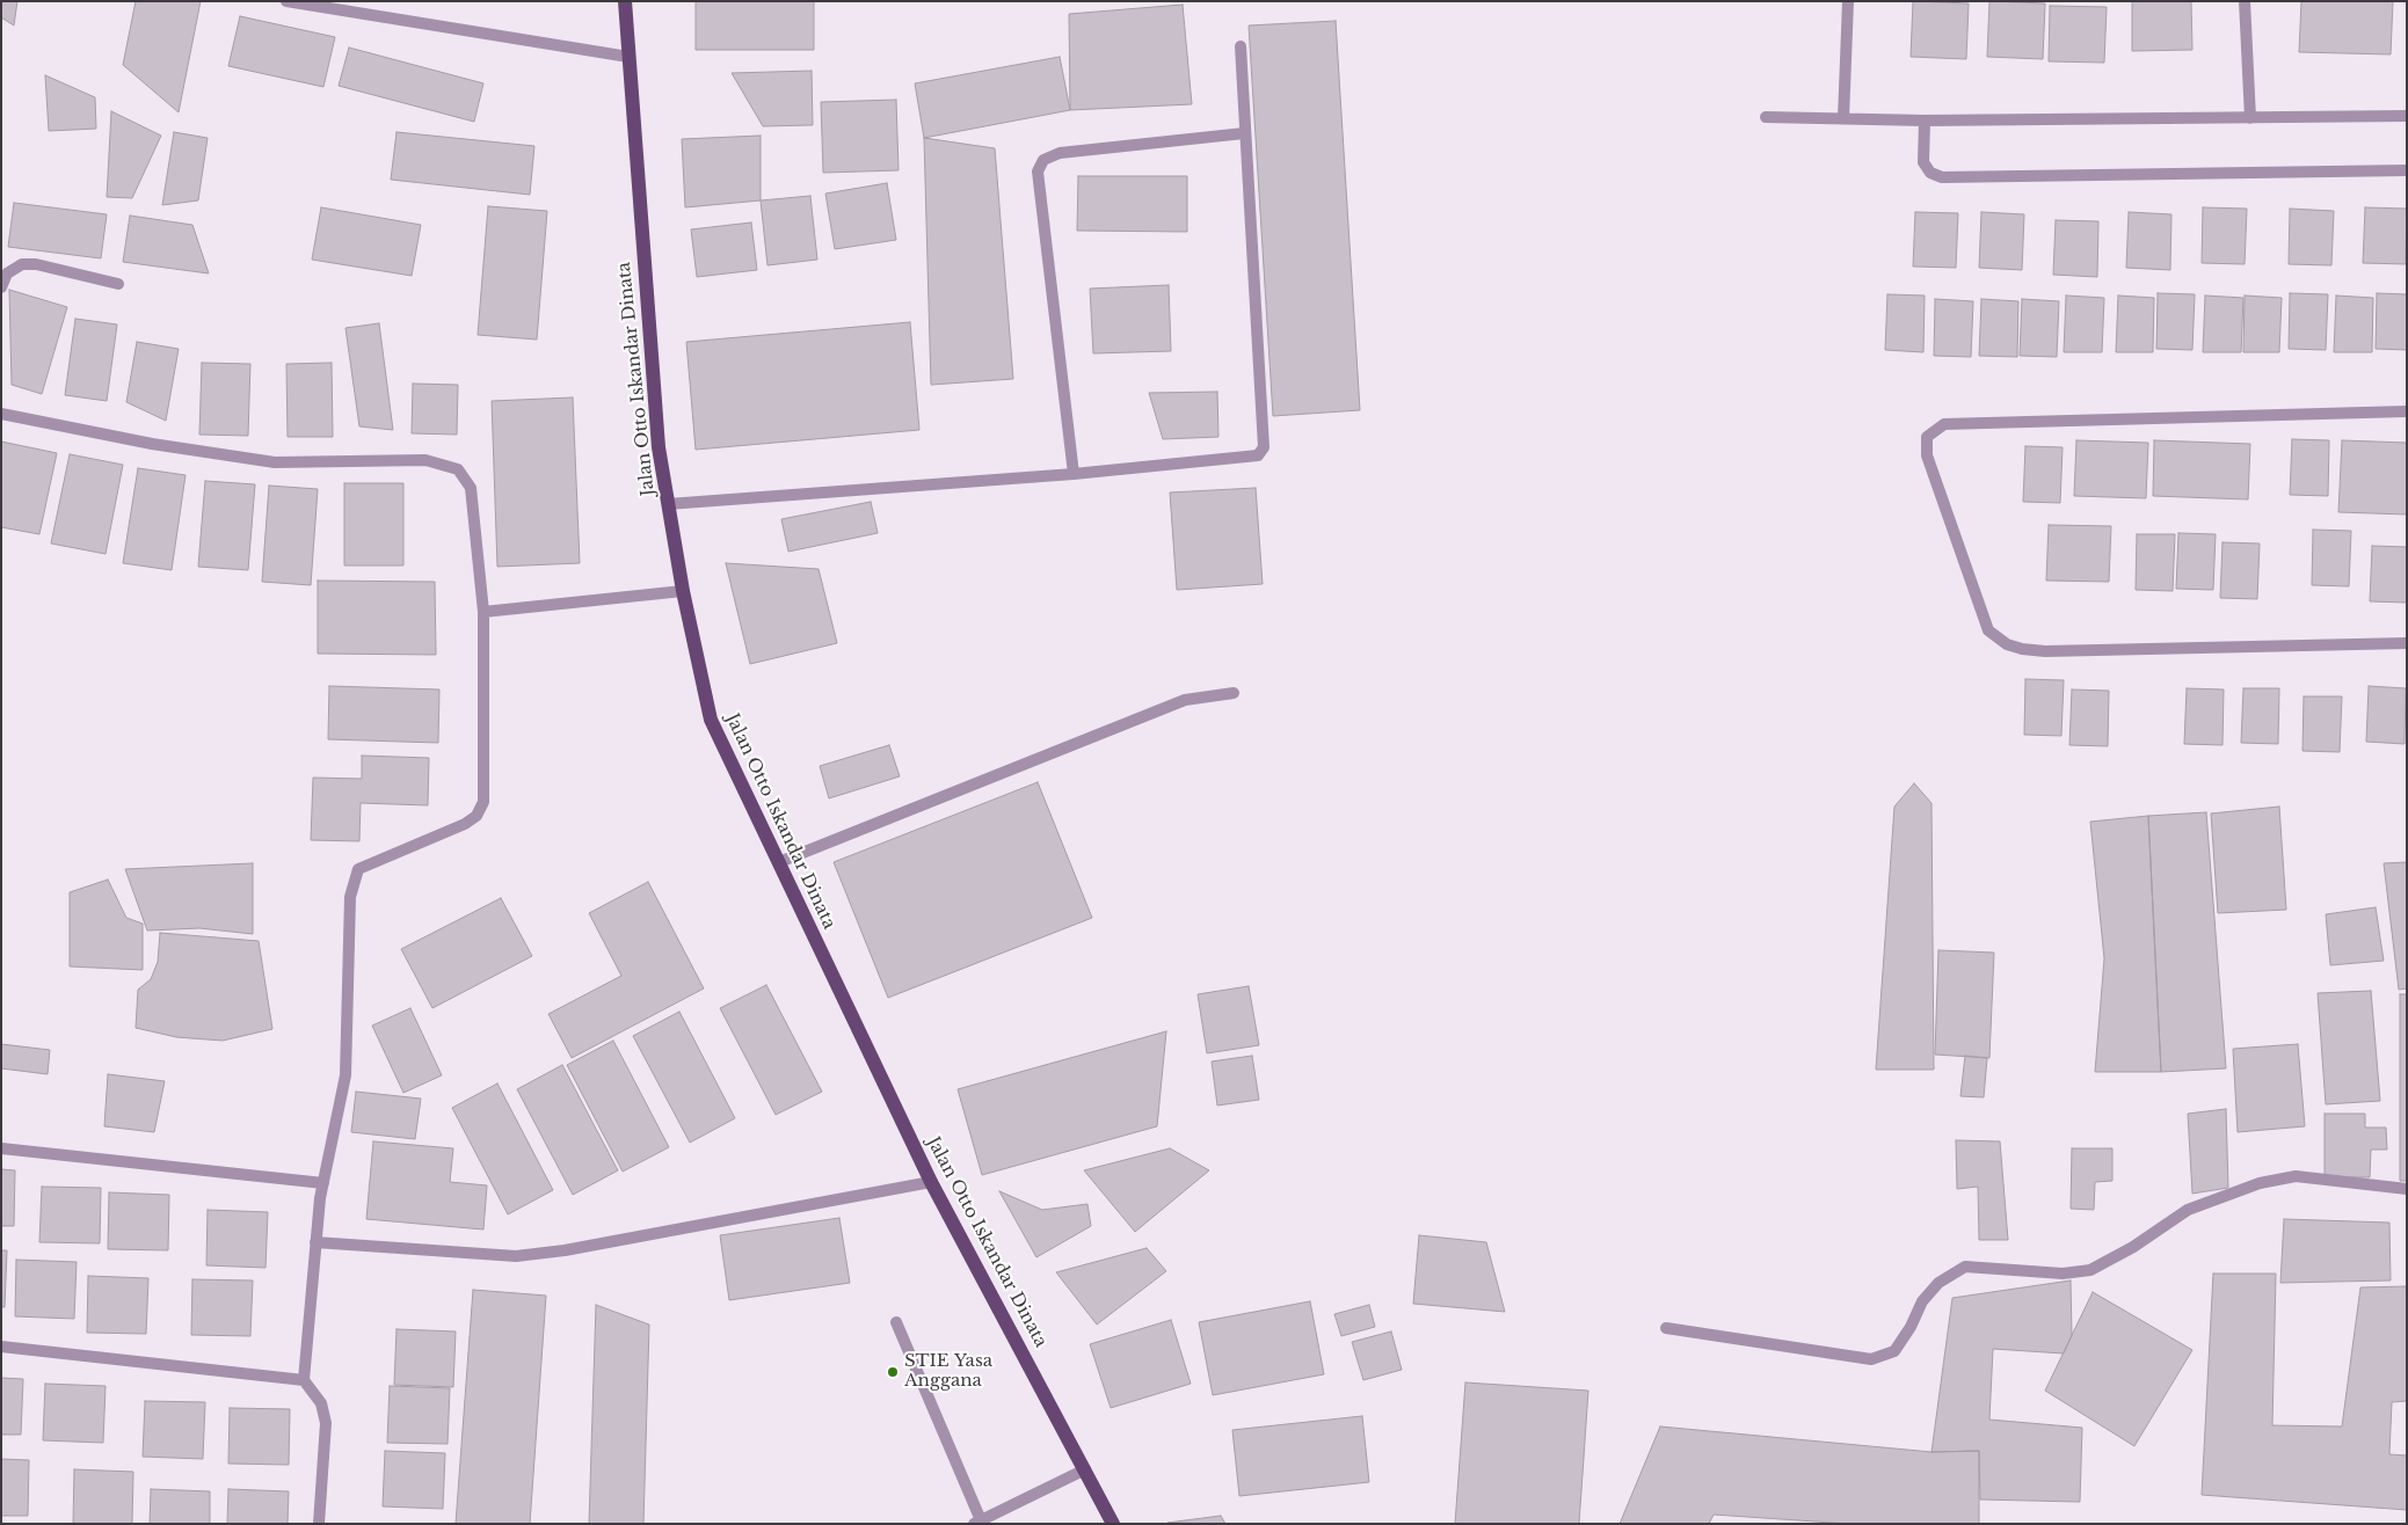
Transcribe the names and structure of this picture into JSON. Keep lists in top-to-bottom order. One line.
{"streets":{"main road":["Jalan Otto Iskandar Dinata"]},"places":["STIE Yasa Anggana"]}
